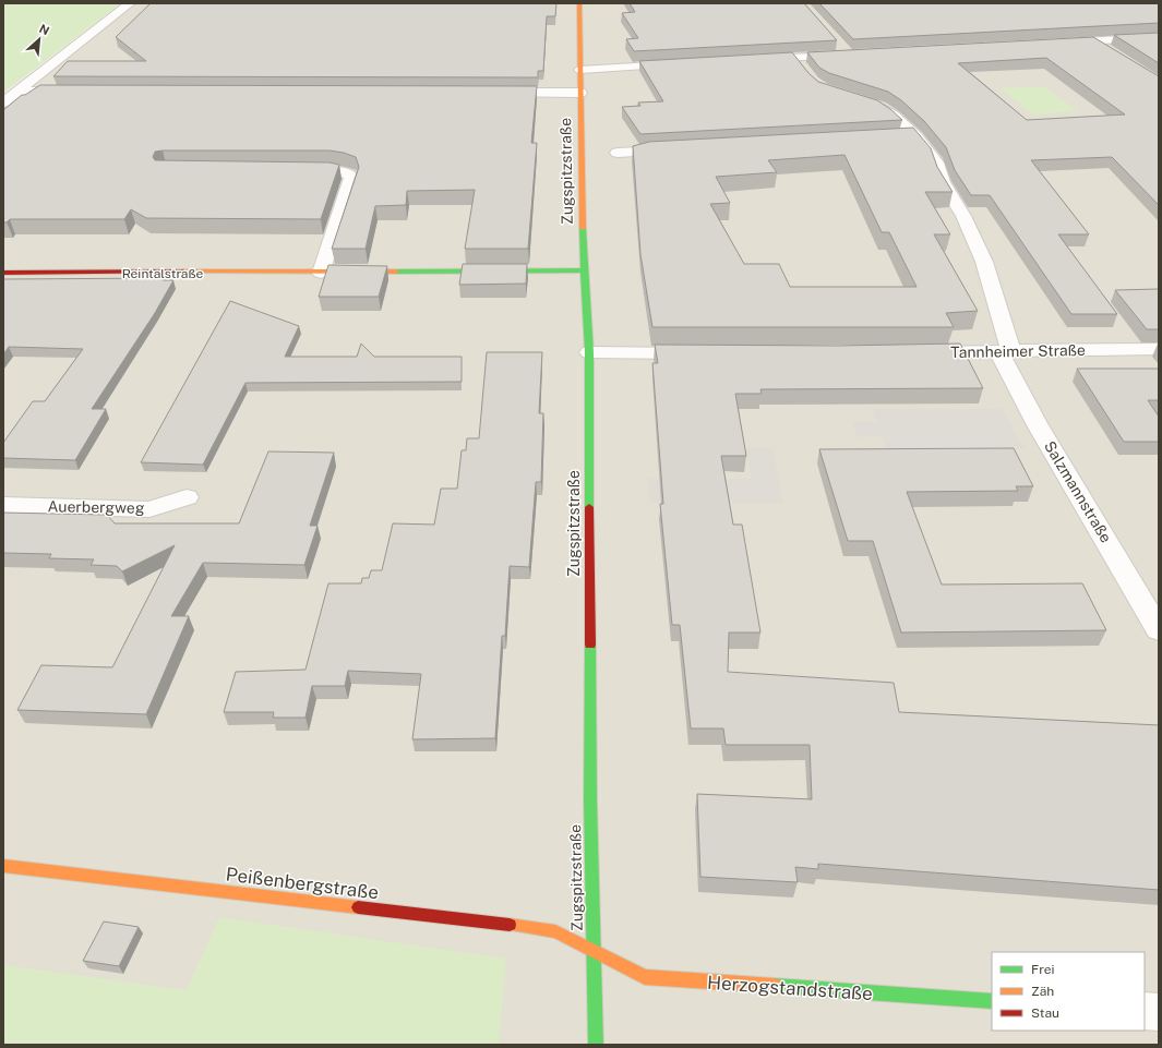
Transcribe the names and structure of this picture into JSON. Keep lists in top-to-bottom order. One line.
{"streets":{"street":["Zugspitzstraße","Reintalstraße","Tannheimer Straße","Salzmannstraße","Auerbergweg","Peißenbergstraße","Herzogstandstraße"]},"crossings":[["Zugspitzstraße","Reintalstraße"],["Zugspitzstraße","Peißenbergstraße"],["Zugspitzstraße","Herzogstandstraße"],["Tannheimer Straße","Salzmannstraße"],["Peißenbergstraße","Herzogstandstraße"]],"legend":["Frei","Zäh","Stau"],"north":"top right"}
